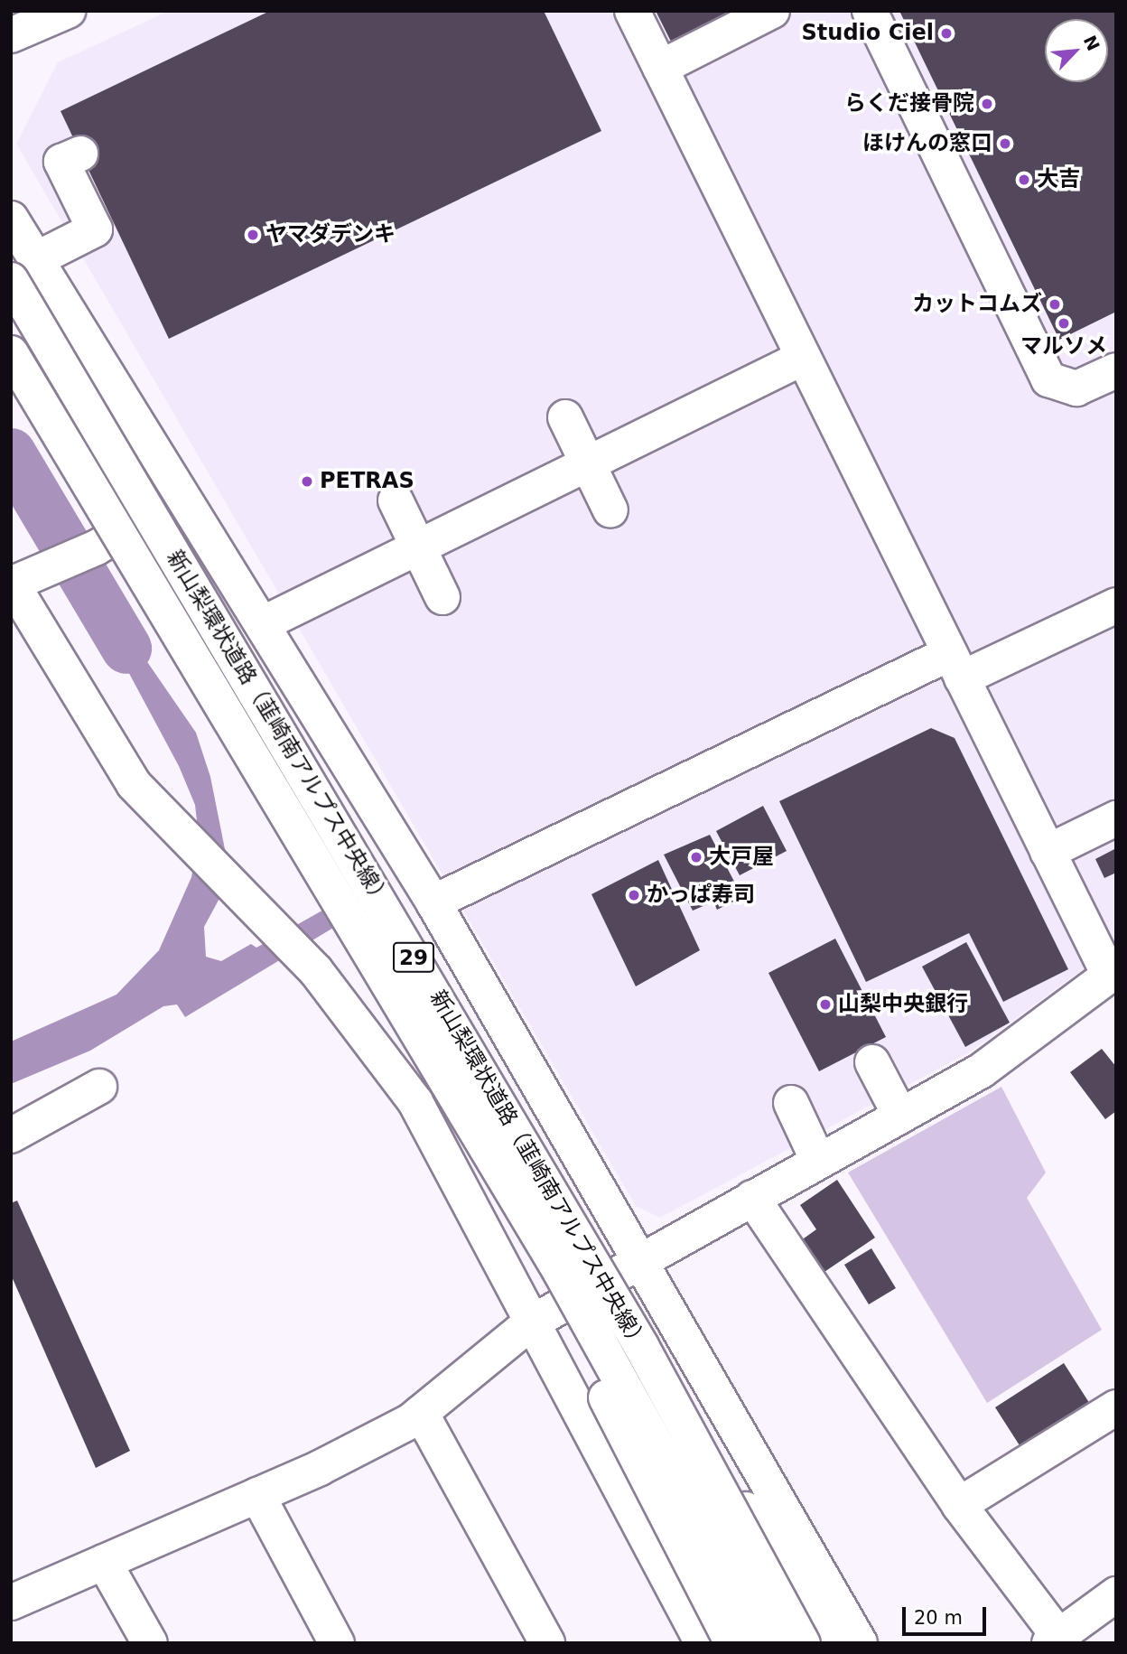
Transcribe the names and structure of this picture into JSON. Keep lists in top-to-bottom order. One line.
{"streets":{"main road":["新山梨環状道路（韮崎南アルプス中央線）","29"]},"places":["Studio Ciel","らくだ接骨院","ほけんの窓口","大吉","ヤマダデンキ","カットコムズ","マルソメ","PETRAS","大戸屋","かっぱ寿司","山梨中央銀行"],"scale_bar":"20 m","north":"top right"}
